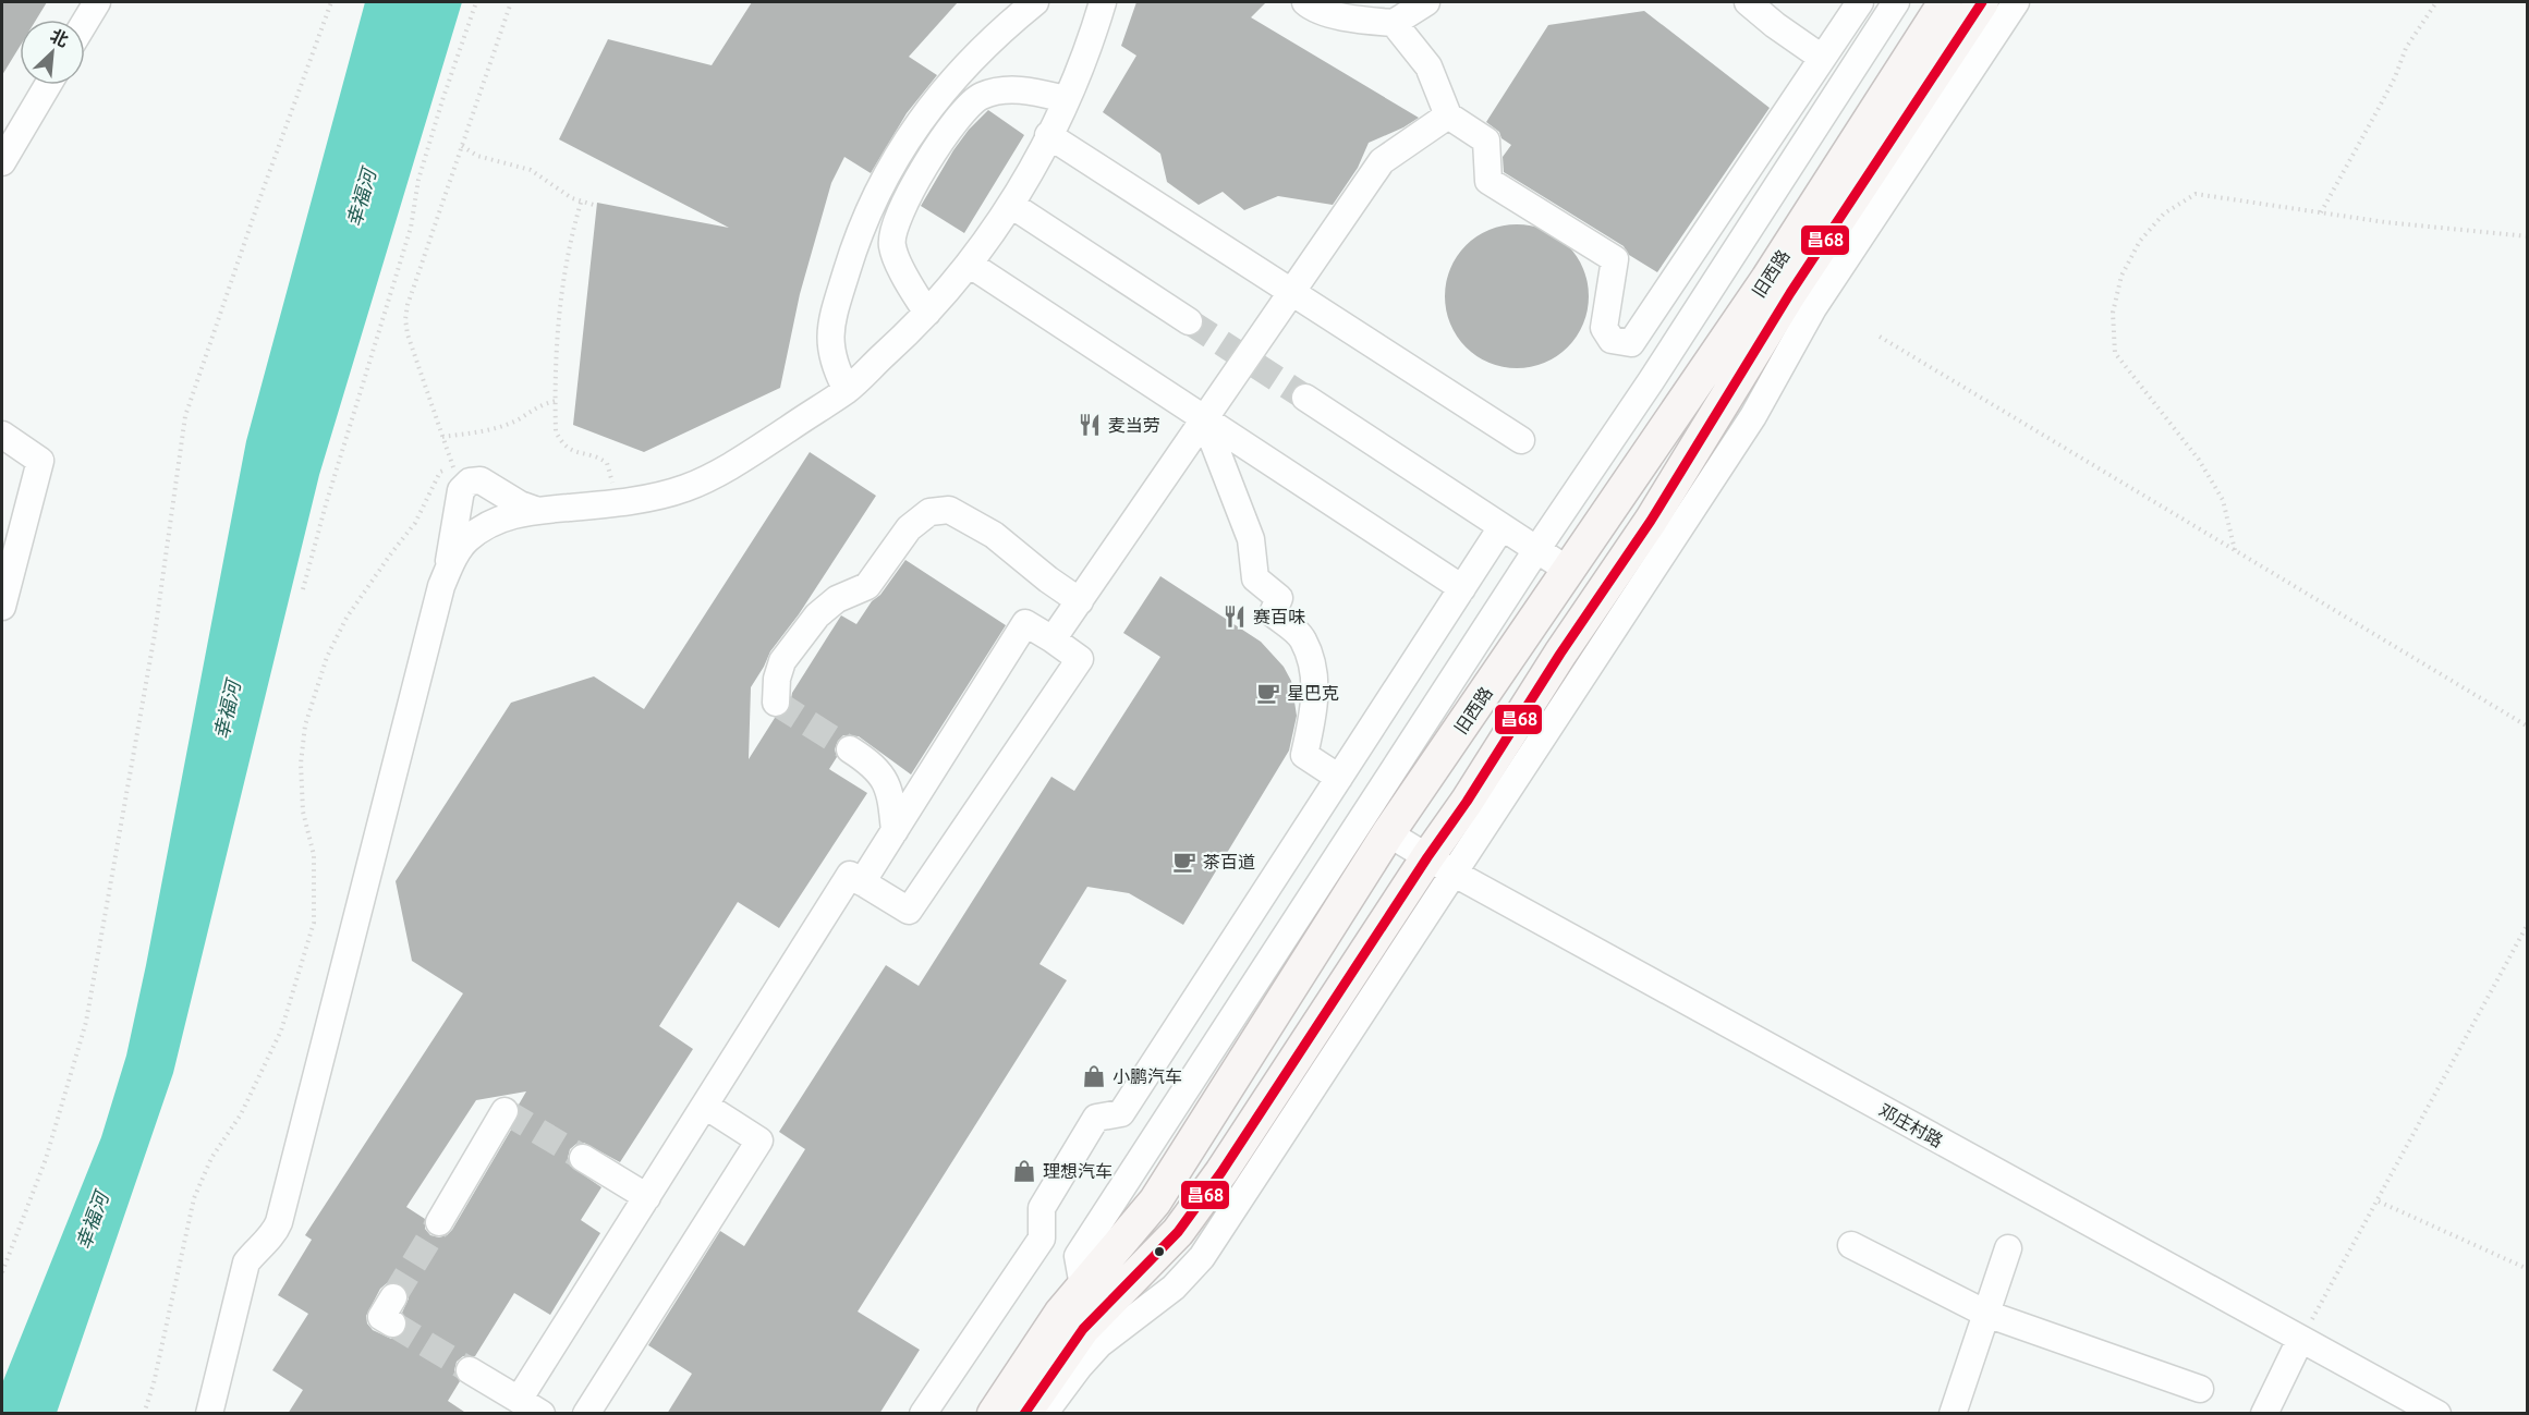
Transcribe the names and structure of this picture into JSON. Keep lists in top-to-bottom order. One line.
{"streets":{"main road":["旧西路"],"street":["邓庄村路"]},"crossings":[["旧西路","邓庄村路"]],"water":["幸福河"],"places":{"restaurant":["麦当劳","赛百味"],"cafe":["星巴克","茶百道"],"shop":["小鹏汽车","理想汽车"]},"lines":["transit line 昌68"],"north":"top right"}
